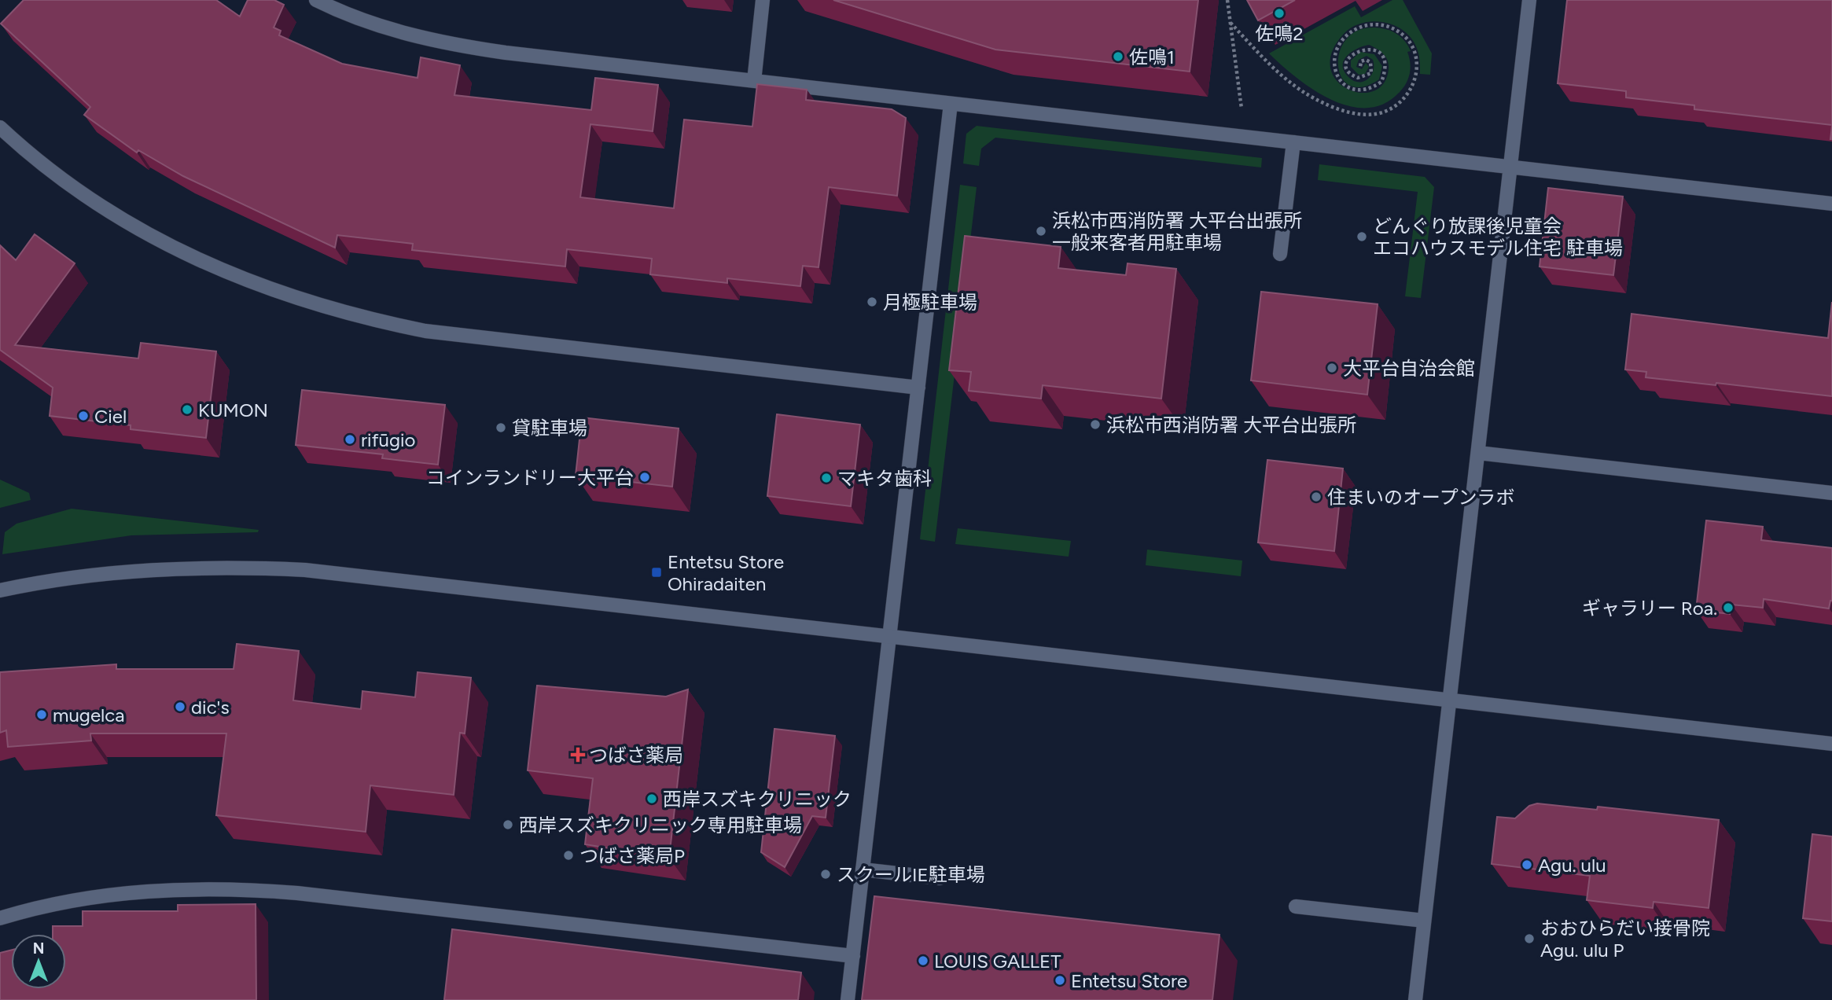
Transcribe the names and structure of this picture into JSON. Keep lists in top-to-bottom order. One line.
{"places":{"other":["佐鳴2","佐鳴1","浜松市西消防署 大平台出張所 一般来客者用駐車場","どんぐり放課後児童会 エコハウスモデル住宅 駐車場","月極駐車場","大平台自治会館","KUMON","Ciel","浜松市西消防署 大平台出張所","貸駐車場","rifūgio","コインランドリー大平台","マキタ歯科","住まいのオープンラボ","ギャラリー Roa.","dic's","mugelca","西岸スズキクリニック","西岸スズキクリニック専用駐車場","つばさ薬局P","Agu. ulu","スクールIE駐車場","おおひらだい接骨院 Agu. ulu P","LOUIS GALLET","Entetsu Store"],"transit":["Entetsu Store Ohiradaiten"],"health":["つばさ薬局"]},"north":"top"}
